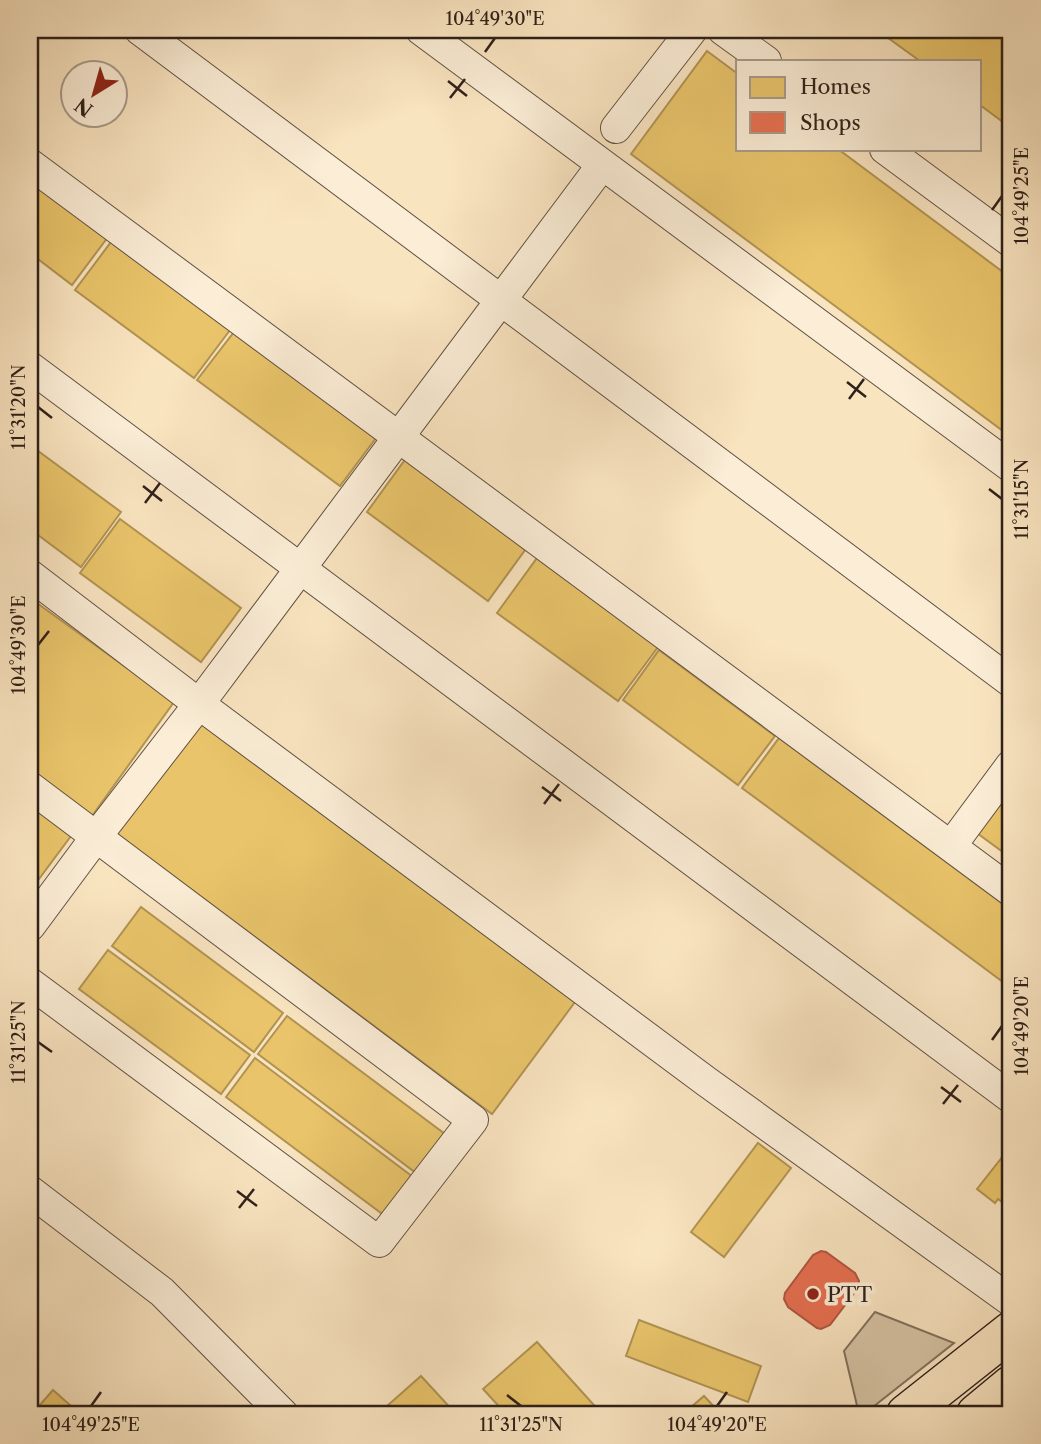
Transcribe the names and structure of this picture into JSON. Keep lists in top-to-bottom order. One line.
{"places":["PTT"],"legend":["Homes","Shops"],"north":"bottom left","coordinates":["104°49'30\"E","104°49'25\"E","11°31'20\"N","11°31'15\"N","104°49'20\"E","11°31'25\"N"]}
